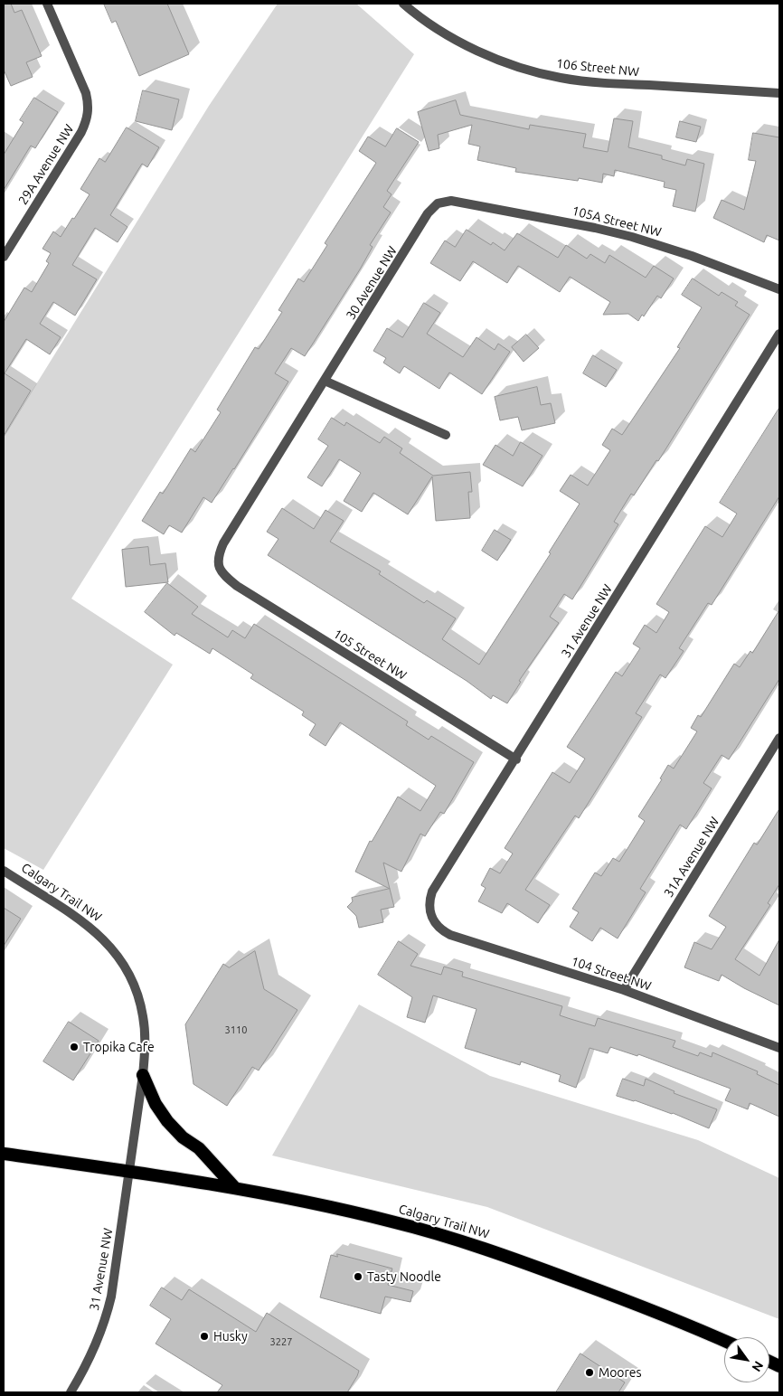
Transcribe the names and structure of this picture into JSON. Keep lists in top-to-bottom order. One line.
{"streets":{"highway":["Calgary Trail NW"],"street":["106 Street NW","29A Avenue NW","105A Street NW","30 Avenue NW","31 Avenue NW","105 Street NW","31A Avenue NW","104 Street NW"]},"crossings":[["105A Street NW","30 Avenue NW"],["30 Avenue NW","105 Street NW"],["31 Avenue NW","105 Street NW"],["31 Avenue NW","Calgary Trail NW"],["31 Avenue NW","104 Street NW"],["31A Avenue NW","104 Street NW"]],"places":["Tropika Cafe","Tasty Noodle","Husky","Moores"],"house_numbers":["3110","3227"],"north":"bottom right"}
